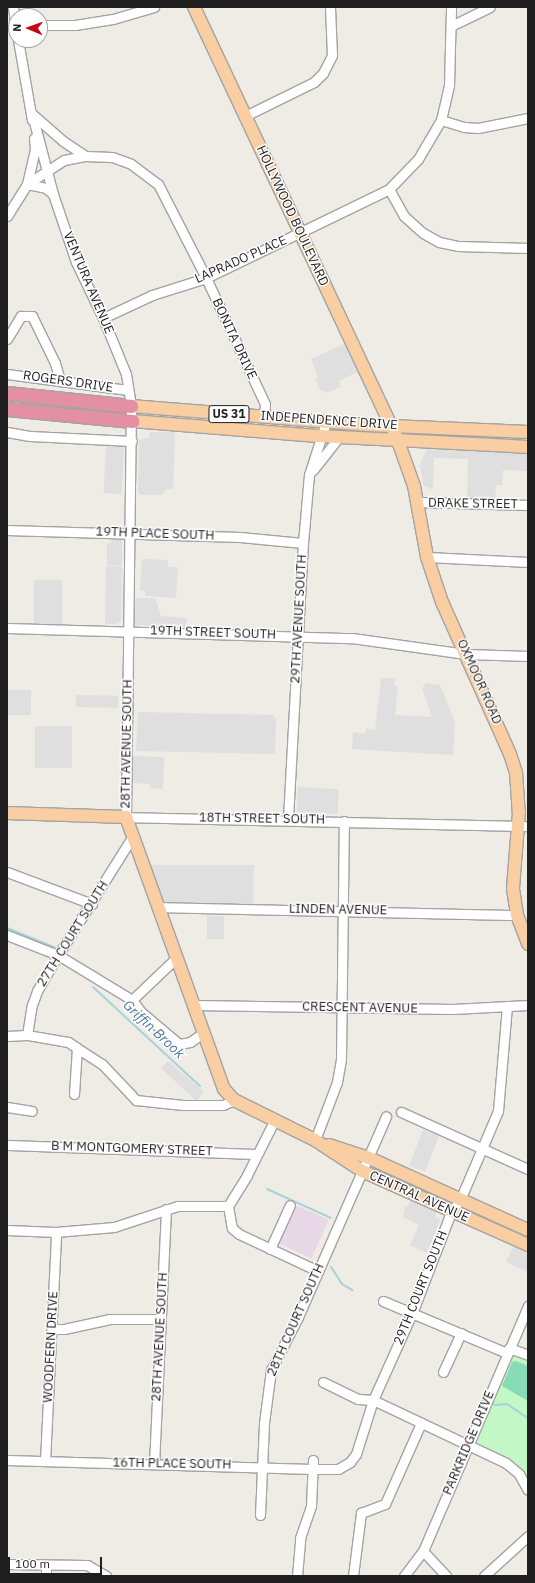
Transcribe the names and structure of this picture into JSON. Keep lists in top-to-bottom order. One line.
{"streets":{"highway":["US 31"],"main road":["HOLLYWOOD BOULEVARD","INDEPENDENCE DRIVE","OXMOOR ROAD","28TH AVENUE SOUTH","18TH STREET SOUTH","CENTRAL AVENUE"],"street":["LAPRADO PLACE","VENTURA AVENUE","BONITA DRIVE","ROGERS DRIVE","DRAKE STREET","19TH PLACE SOUTH","29TH AVENUE SOUTH","19TH STREET SOUTH","LINDEN AVENUE","27TH COURT SOUTH","CRESCENT AVENUE","B M MONTGOMERY STREET","29TH COURT SOUTH","28TH COURT SOUTH","WOODFERN DRIVE","PARKRIDGE DRIVE","16TH PLACE SOUTH"]},"crossings":[["HOLLYWOOD BOULEVARD","LAPRADO PLACE"],["HOLLYWOOD BOULEVARD","INDEPENDENCE DRIVE"],["HOLLYWOOD BOULEVARD","OXMOOR ROAD"],["LAPRADO PLACE","VENTURA AVENUE"],["LAPRADO PLACE","BONITA DRIVE"],["VENTURA AVENUE","BONITA DRIVE"],["VENTURA AVENUE","ROGERS DRIVE"],["VENTURA AVENUE","US 31"],["VENTURA AVENUE","INDEPENDENCE DRIVE"],["VENTURA AVENUE","28TH AVENUE SOUTH"],["BONITA DRIVE","INDEPENDENCE DRIVE"],["US 31","INDEPENDENCE DRIVE"],["US 31","28TH AVENUE SOUTH"],["INDEPENDENCE DRIVE","29TH AVENUE SOUTH"],["INDEPENDENCE DRIVE","OXMOOR ROAD"],["INDEPENDENCE DRIVE","28TH AVENUE SOUTH"],["DRAKE STREET","OXMOOR ROAD"],["19TH PLACE SOUTH","29TH AVENUE SOUTH"],["19TH PLACE SOUTH","28TH AVENUE SOUTH"],["29TH AVENUE SOUTH","19TH STREET SOUTH"],["29TH AVENUE SOUTH","18TH STREET SOUTH"],["19TH STREET SOUTH","OXMOOR ROAD"],["19TH STREET SOUTH","28TH AVENUE SOUTH"],["OXMOOR ROAD","18TH STREET SOUTH"],["OXMOOR ROAD","LINDEN AVENUE"],["28TH AVENUE SOUTH","18TH STREET SOUTH"],["28TH AVENUE SOUTH","LINDEN AVENUE"],["28TH AVENUE SOUTH","27TH COURT SOUTH"],["28TH AVENUE SOUTH","CRESCENT AVENUE"],["28TH AVENUE SOUTH","CENTRAL AVENUE"],["28TH AVENUE SOUTH","16TH PLACE SOUTH"],["CRESCENT AVENUE","29TH COURT SOUTH"],["CENTRAL AVENUE","29TH COURT SOUTH"],["CENTRAL AVENUE","28TH COURT SOUTH"],["29TH COURT SOUTH","16TH PLACE SOUTH"],["28TH COURT SOUTH","16TH PLACE SOUTH"],["WOODFERN DRIVE","16TH PLACE SOUTH"]],"water":["Griffin Brook"],"scale_bar":"100 m","north":"left"}
